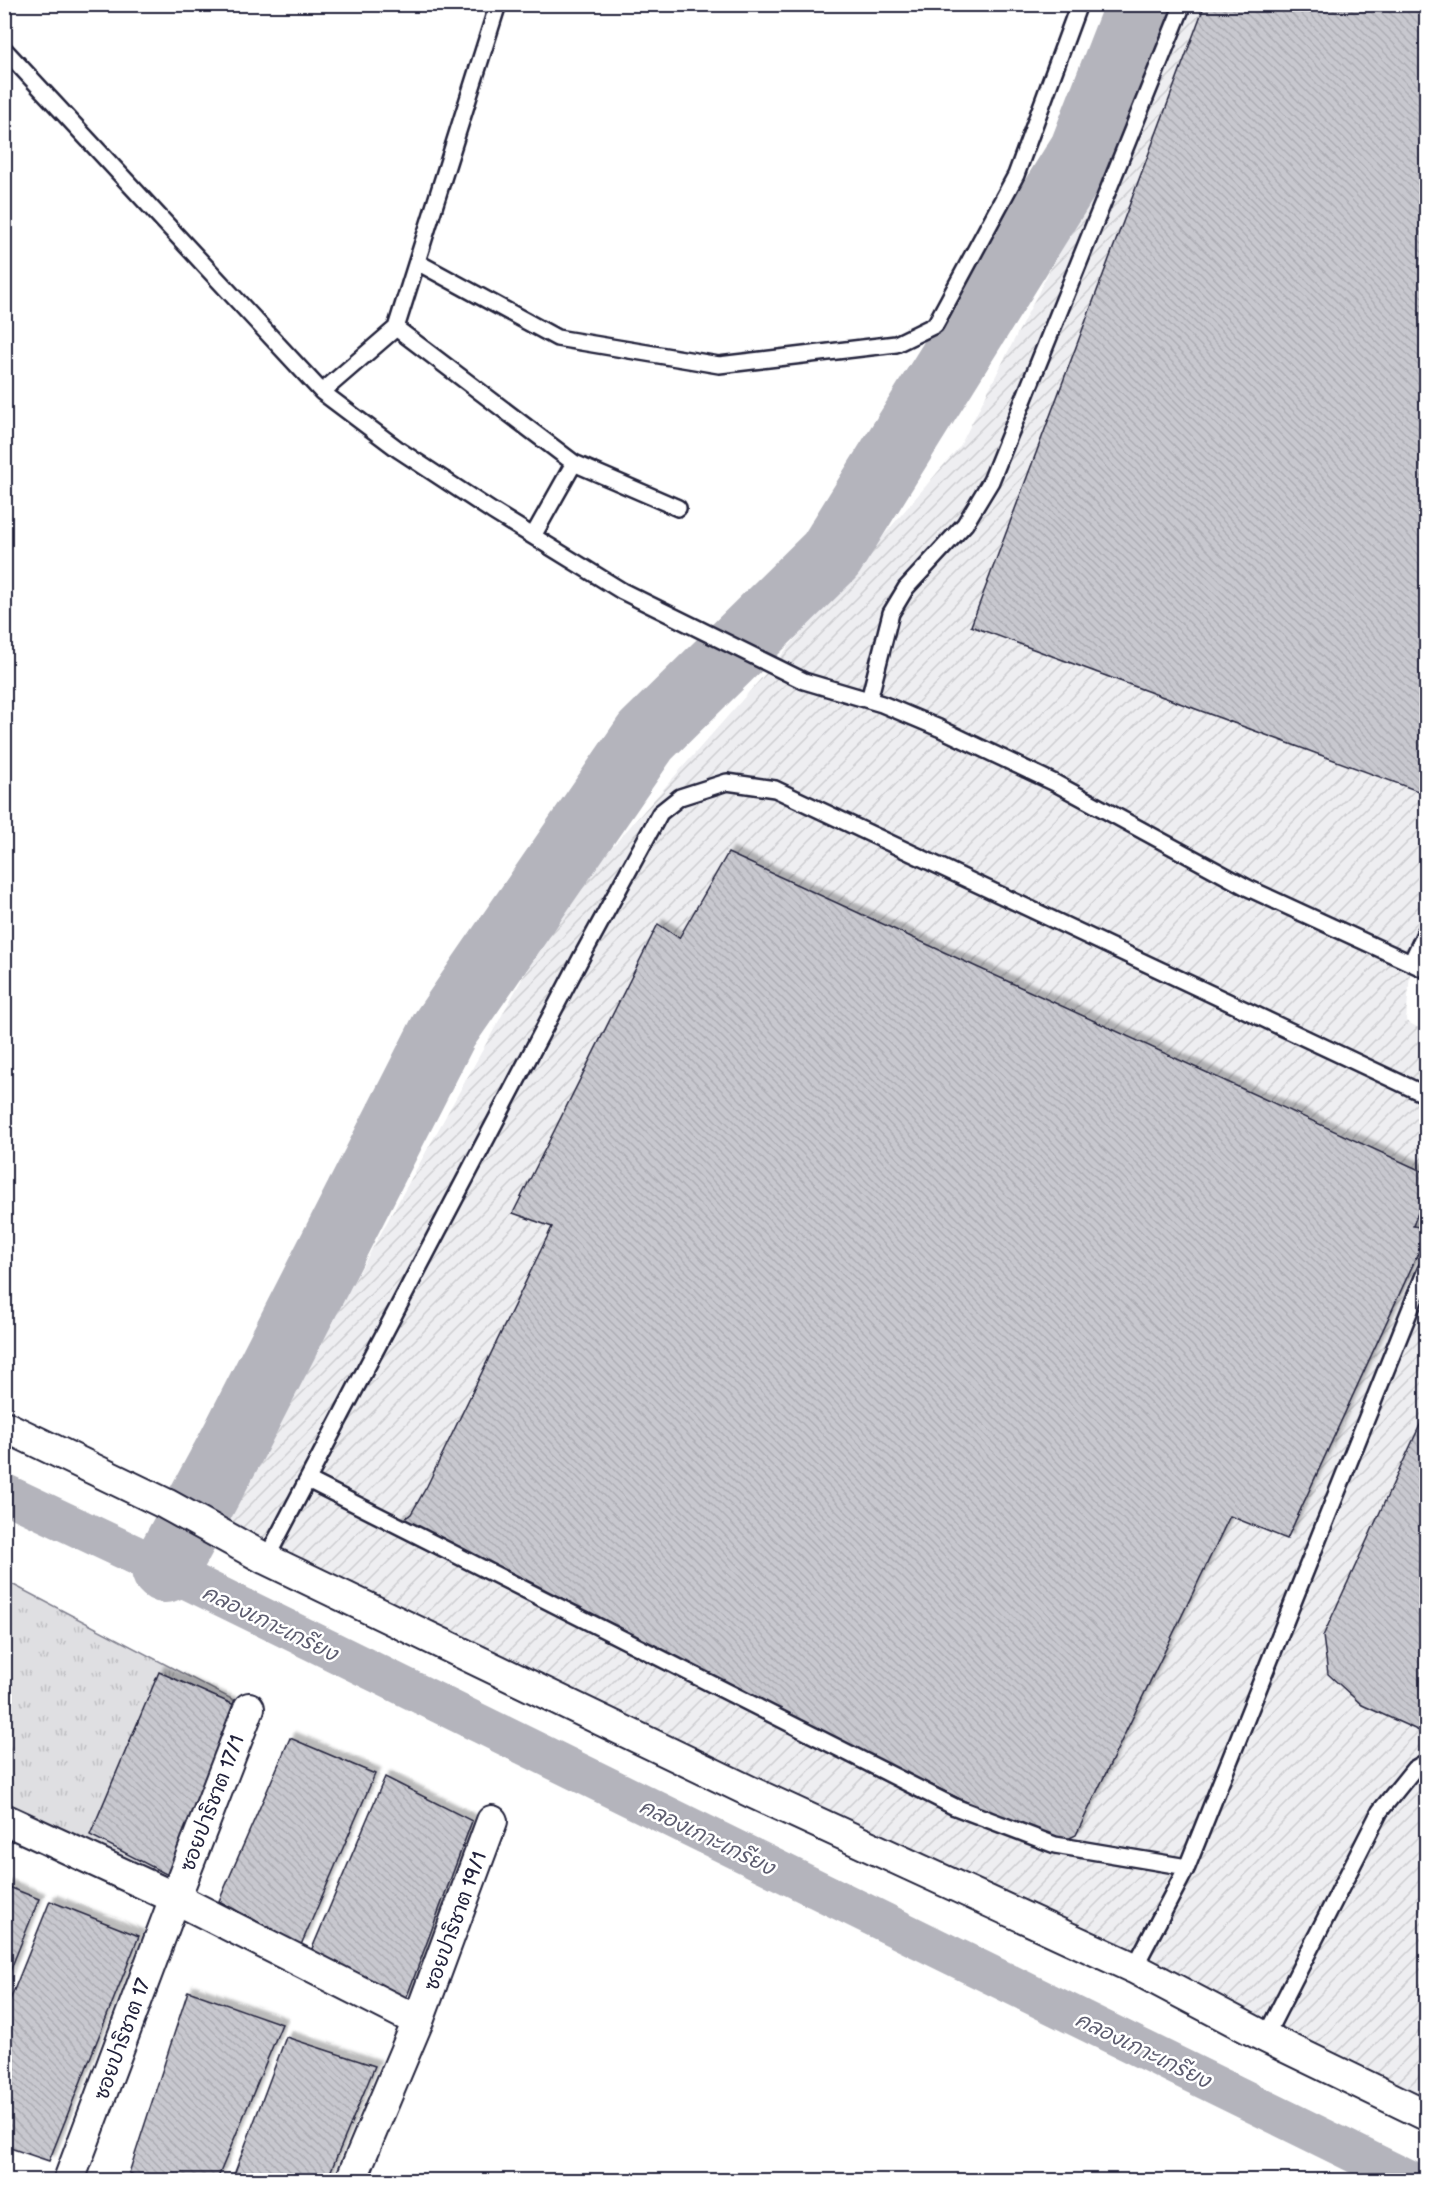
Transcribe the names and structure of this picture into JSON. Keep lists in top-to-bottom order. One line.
{"streets":{"street":["ซอยปาริชาต 17/1","ซอยปาริชาต 19/1","ซอยปาริชาต 17"]},"crossings":[["ซอยปาริชาต 17/1","ซอยปาริชาต 17"]],"water":["คลองเกาะเกรียง"]}
